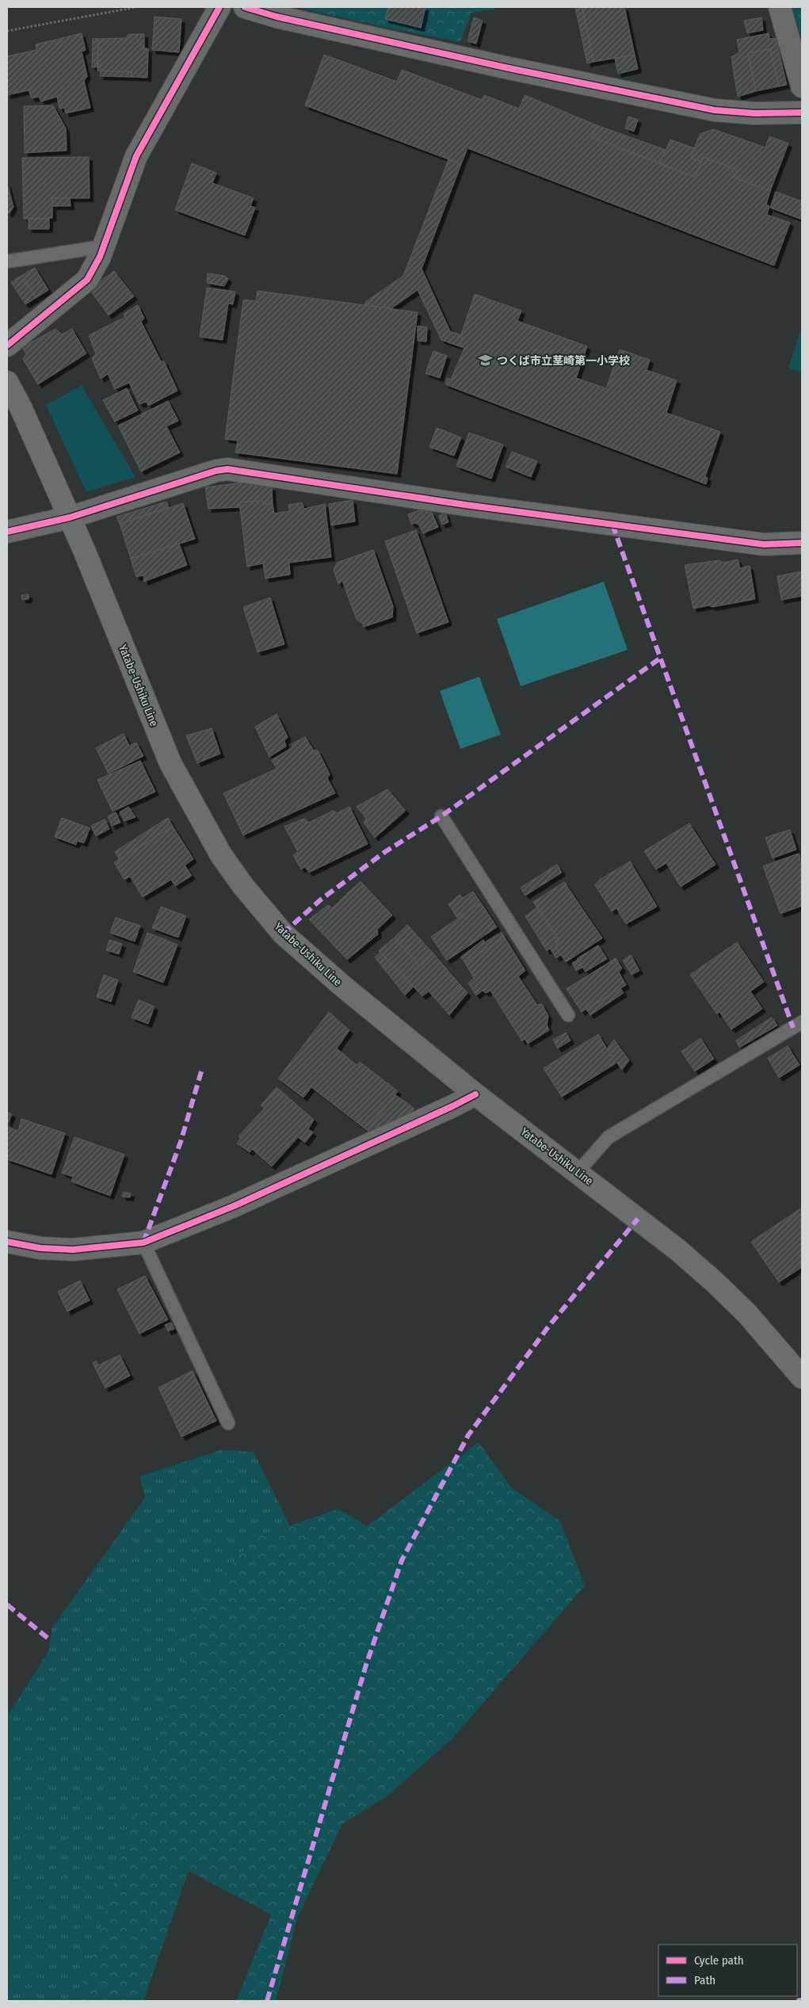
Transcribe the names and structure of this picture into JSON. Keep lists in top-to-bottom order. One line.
{"streets":{"main road":["Yatabe-Ushiku Line"]},"places":{"school or university":["つくば市立茎崎第一小学校"]},"legend":["Cycle path","Path"]}
